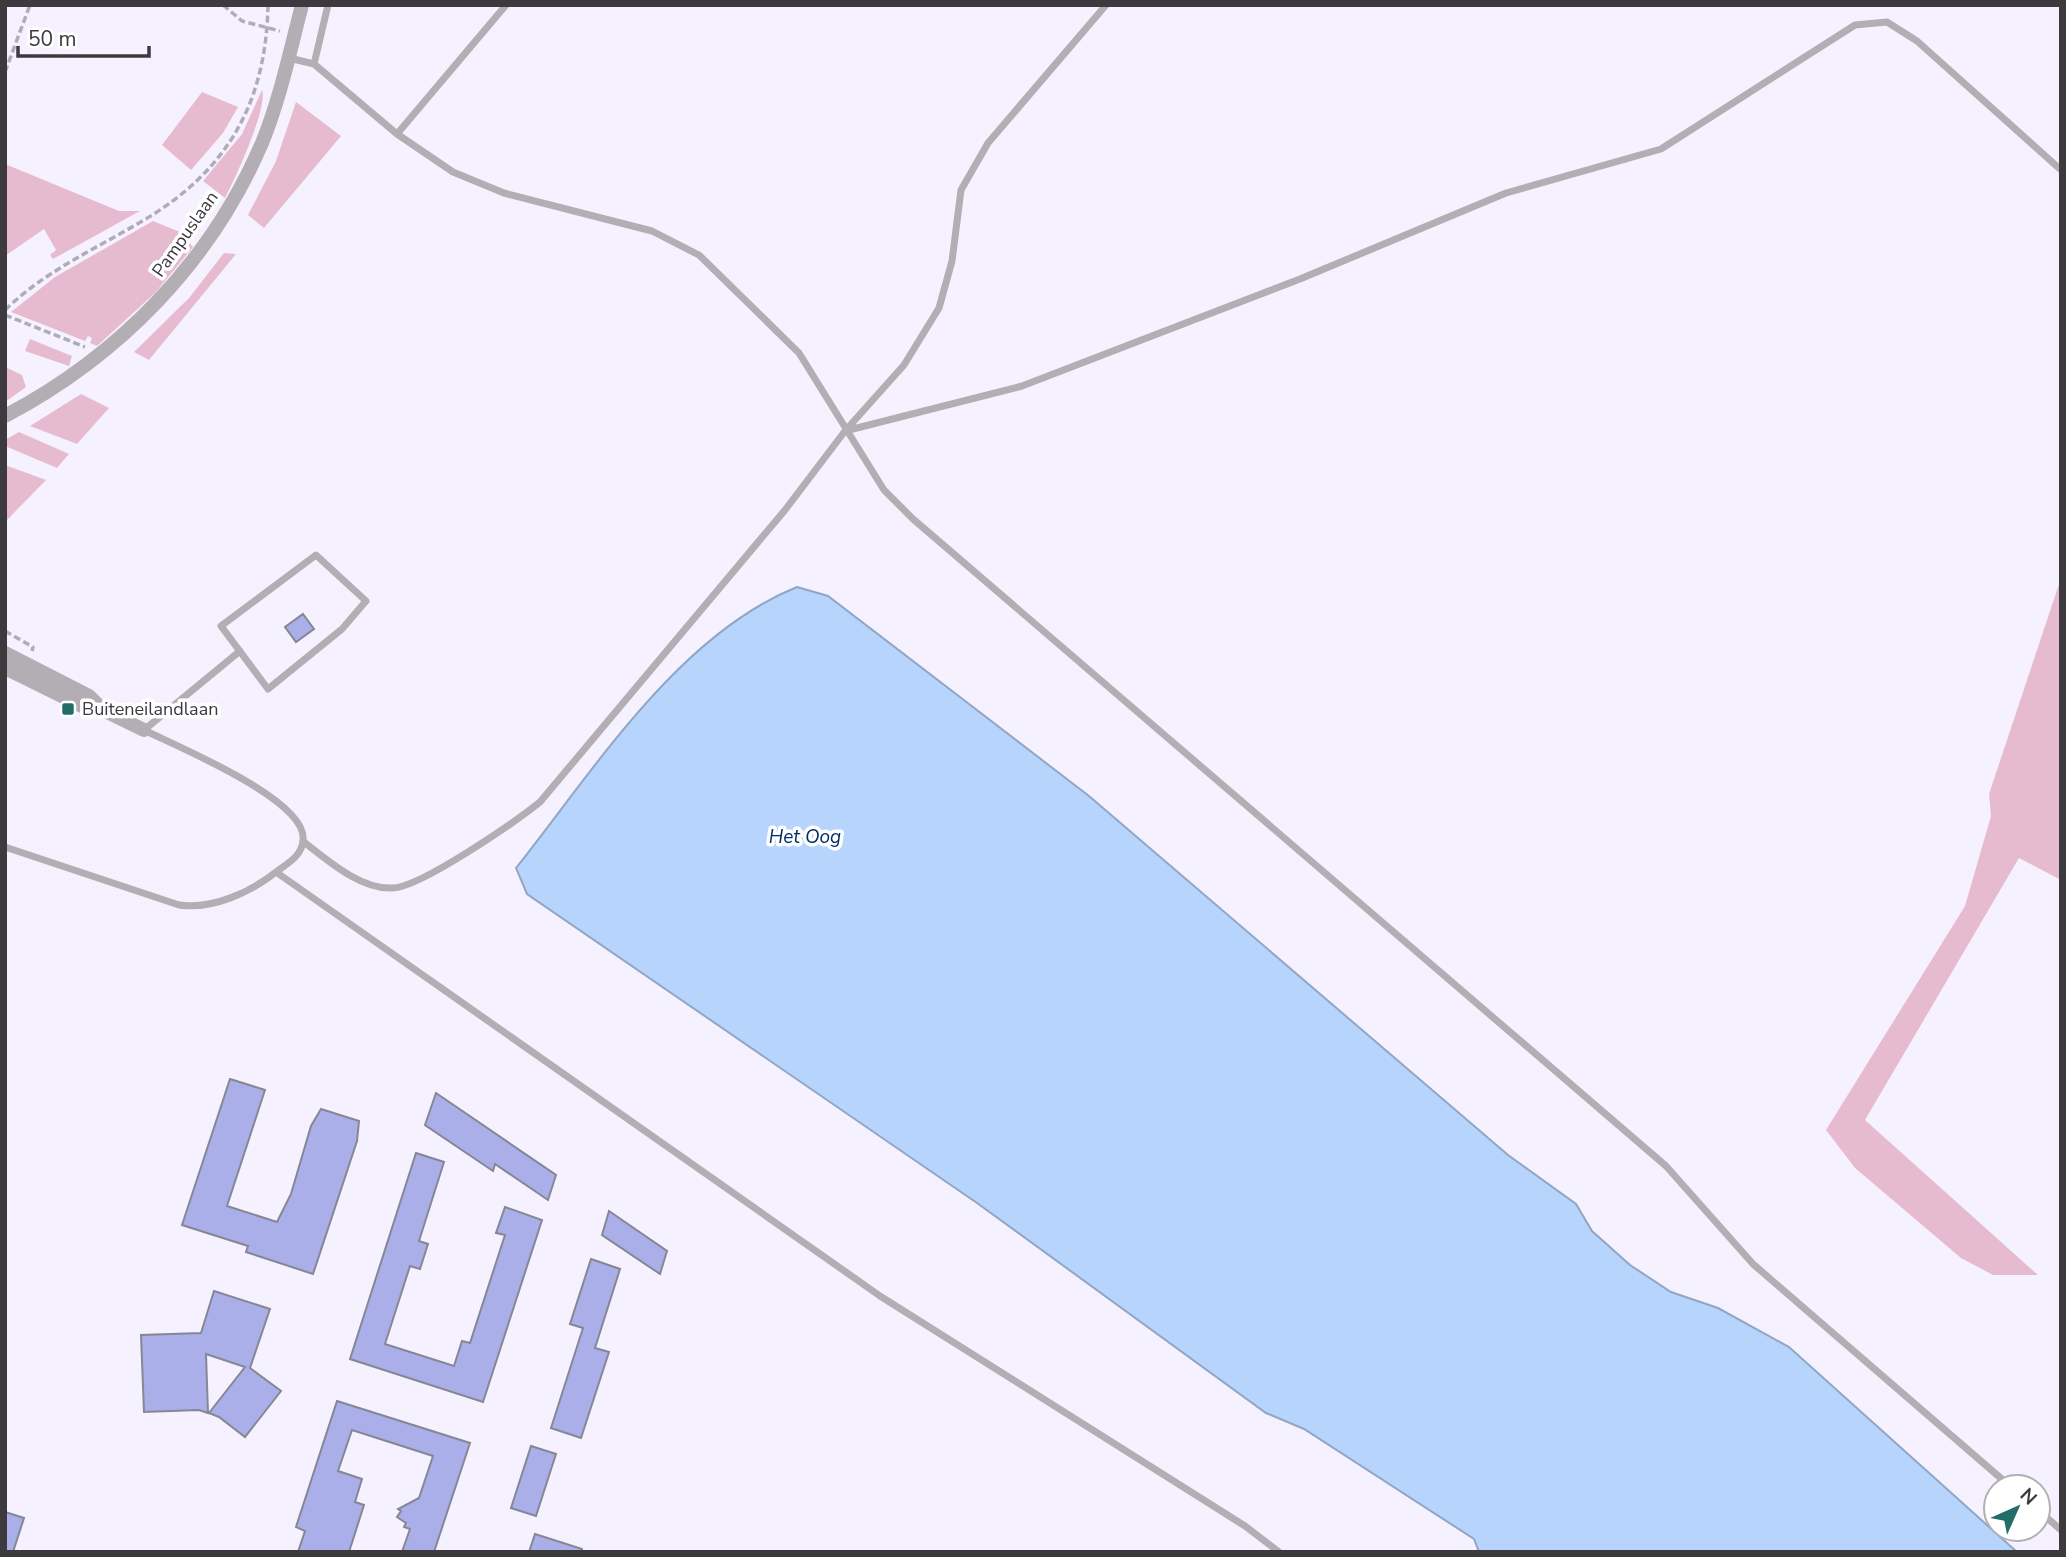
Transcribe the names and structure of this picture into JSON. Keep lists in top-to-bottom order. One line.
{"streets":{"street":["Pampuslaan"]},"water":["Het Oog"],"places":{"transit":["Buiteneilandlaan"]},"scale_bar":"50 m","north":"top right"}
